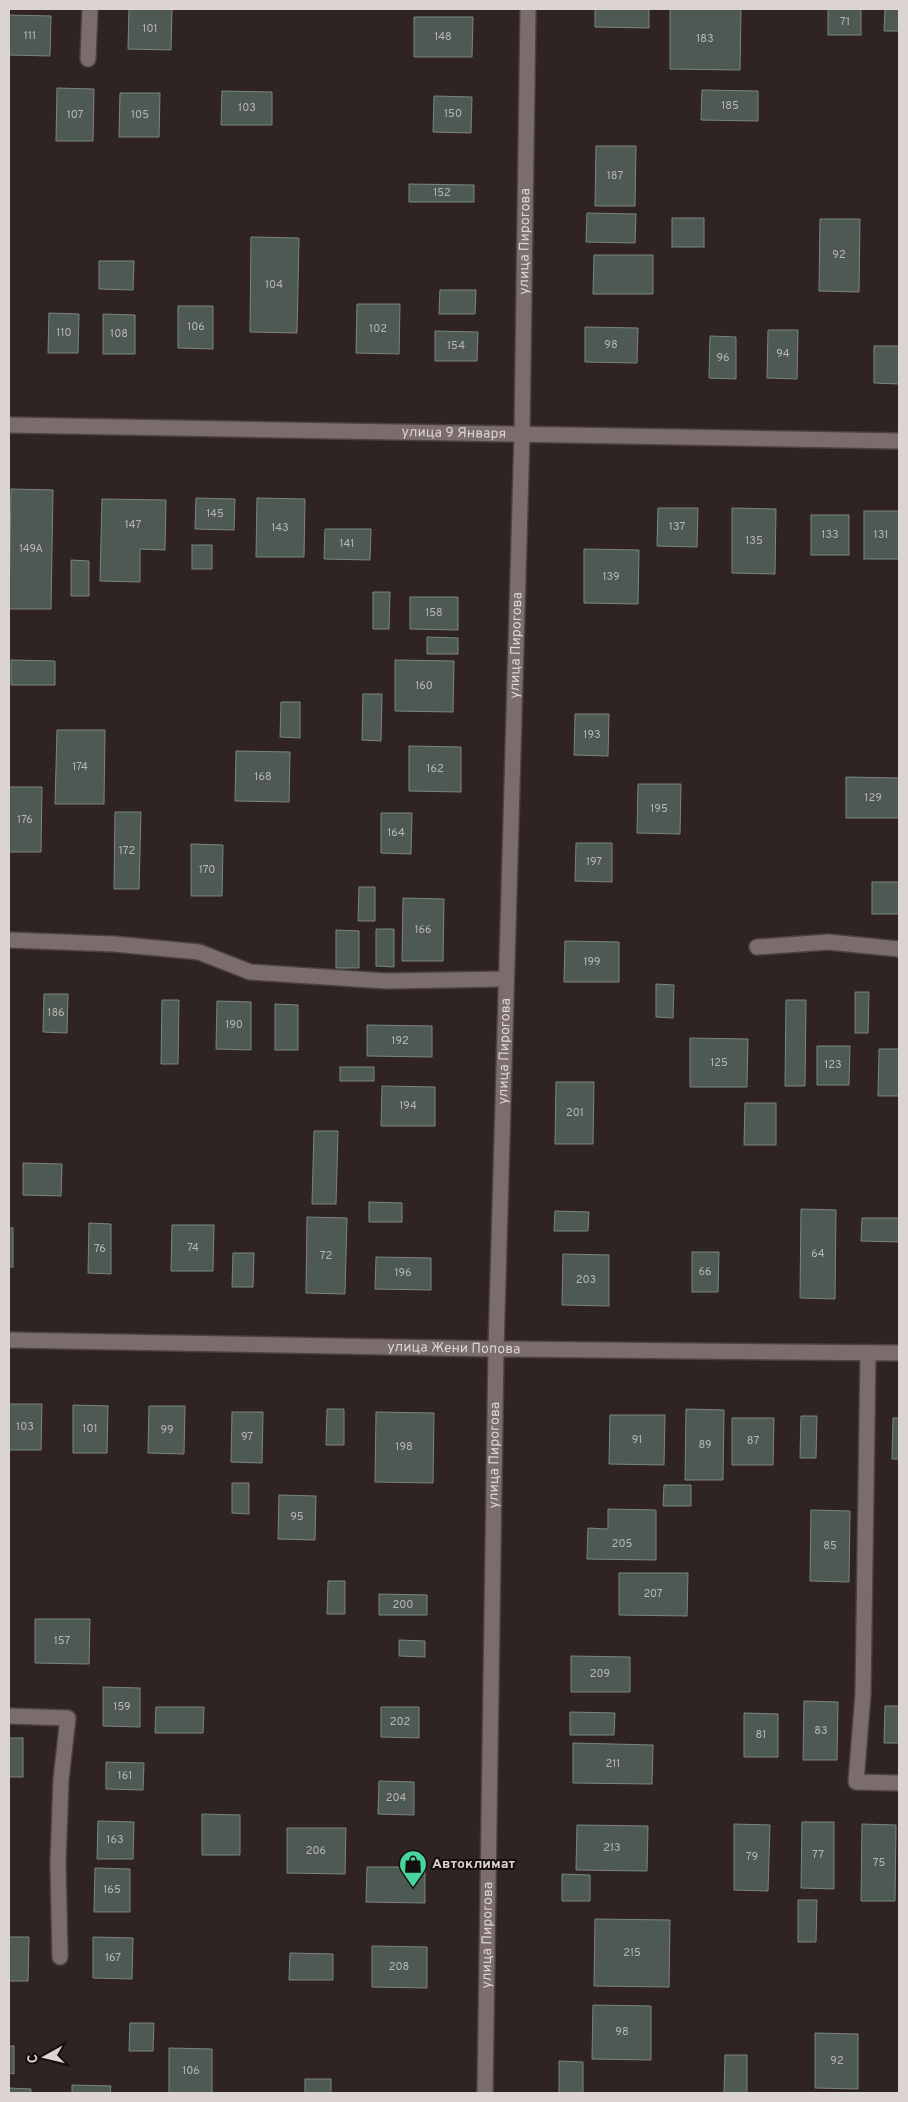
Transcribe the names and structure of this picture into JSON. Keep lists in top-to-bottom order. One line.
{"streets":{"street":["улица Пирогова","улица 9 Января","улица Жени Попова"]},"crossings":[["улица Пирогова","улица 9 Января"],["улица Пирогова","улица Жени Попова"]],"places":{"shop":["Автоклимат"]},"house_numbers":["71","101","111","148","183","185","103","150","107","105","187","152","92","104","106","102","110","108","98","154","94","96","145","147","137","143","133","131","135","141","149А","139","158","160","193","174","162","168","129","195","176","164","172","197","170","166","199","186","190","192","125","123","194","201","74","76","64","72","66","196","203","103","101","99","97","91","87","89","198","95","205","85","207","200","157","209","159","202","83","81","211","161","204","163","213","206","77","79","75","165","215","167","208","98","92","106"],"north":"left"}
